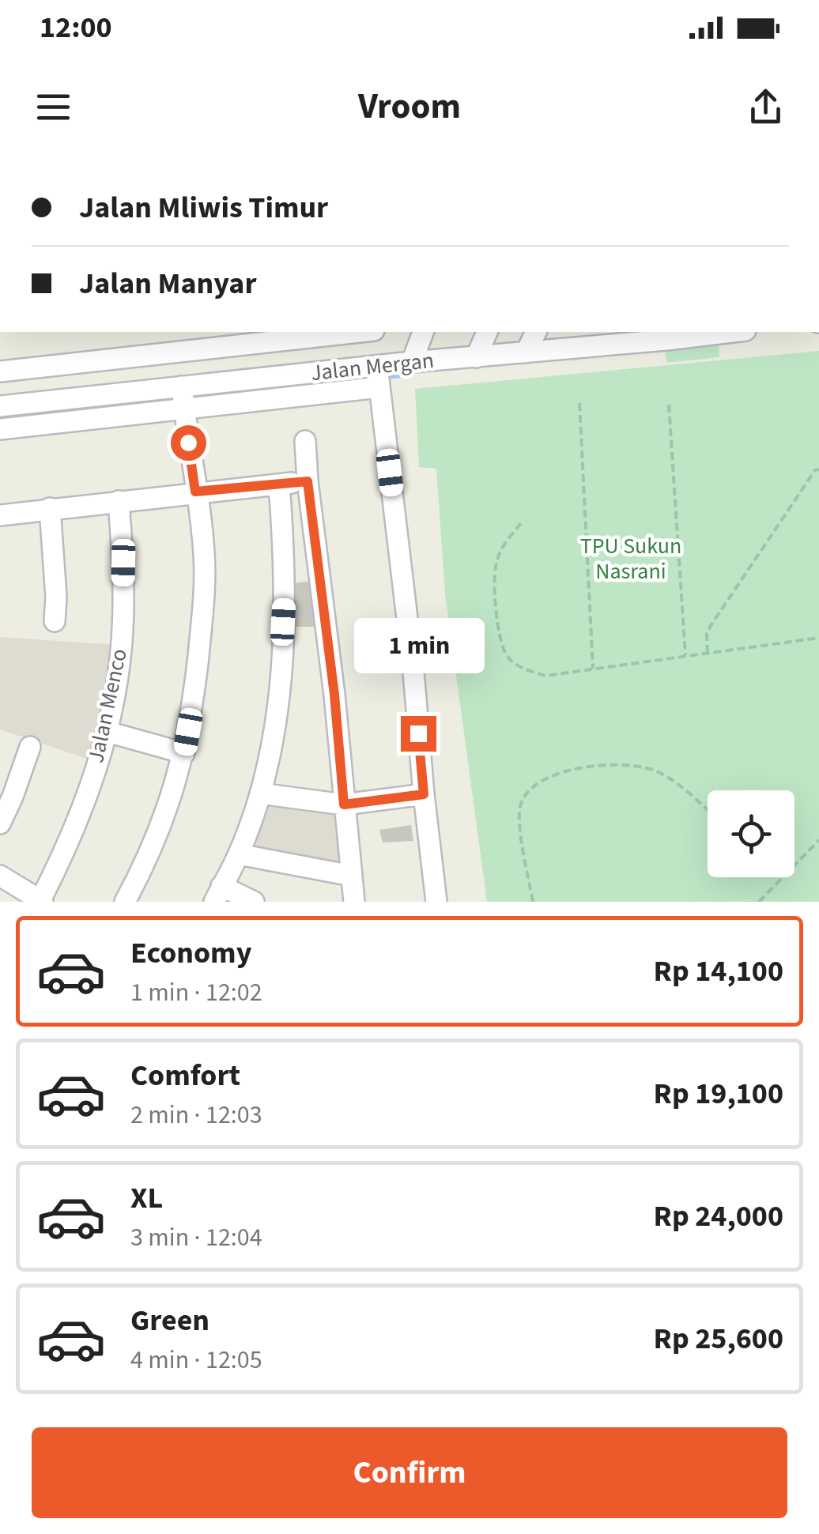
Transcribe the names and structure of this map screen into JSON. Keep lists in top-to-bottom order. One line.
{"streets":{"street":["Jalan Mergan","Jalan Menco"]},"parks":["TPU Sukun Nasrani"],"page":{"status":"12:00","header":"Vroom","banner":["Jalan Mliwis Timur","Jalan Manyar"],"bubble":"1 min","list":[{"name":"Economy","note":"1 min · 12:02","value":"Rp 14,100"},{"name":"Comfort","note":"2 min · 12:03","value":"Rp 19,100"},{"name":"XL","note":"3 min · 12:04","value":"Rp 24,000"},{"name":"Green","note":"4 min · 12:05","value":"Rp 25,600"}],"buttons":"Confirm"}}
